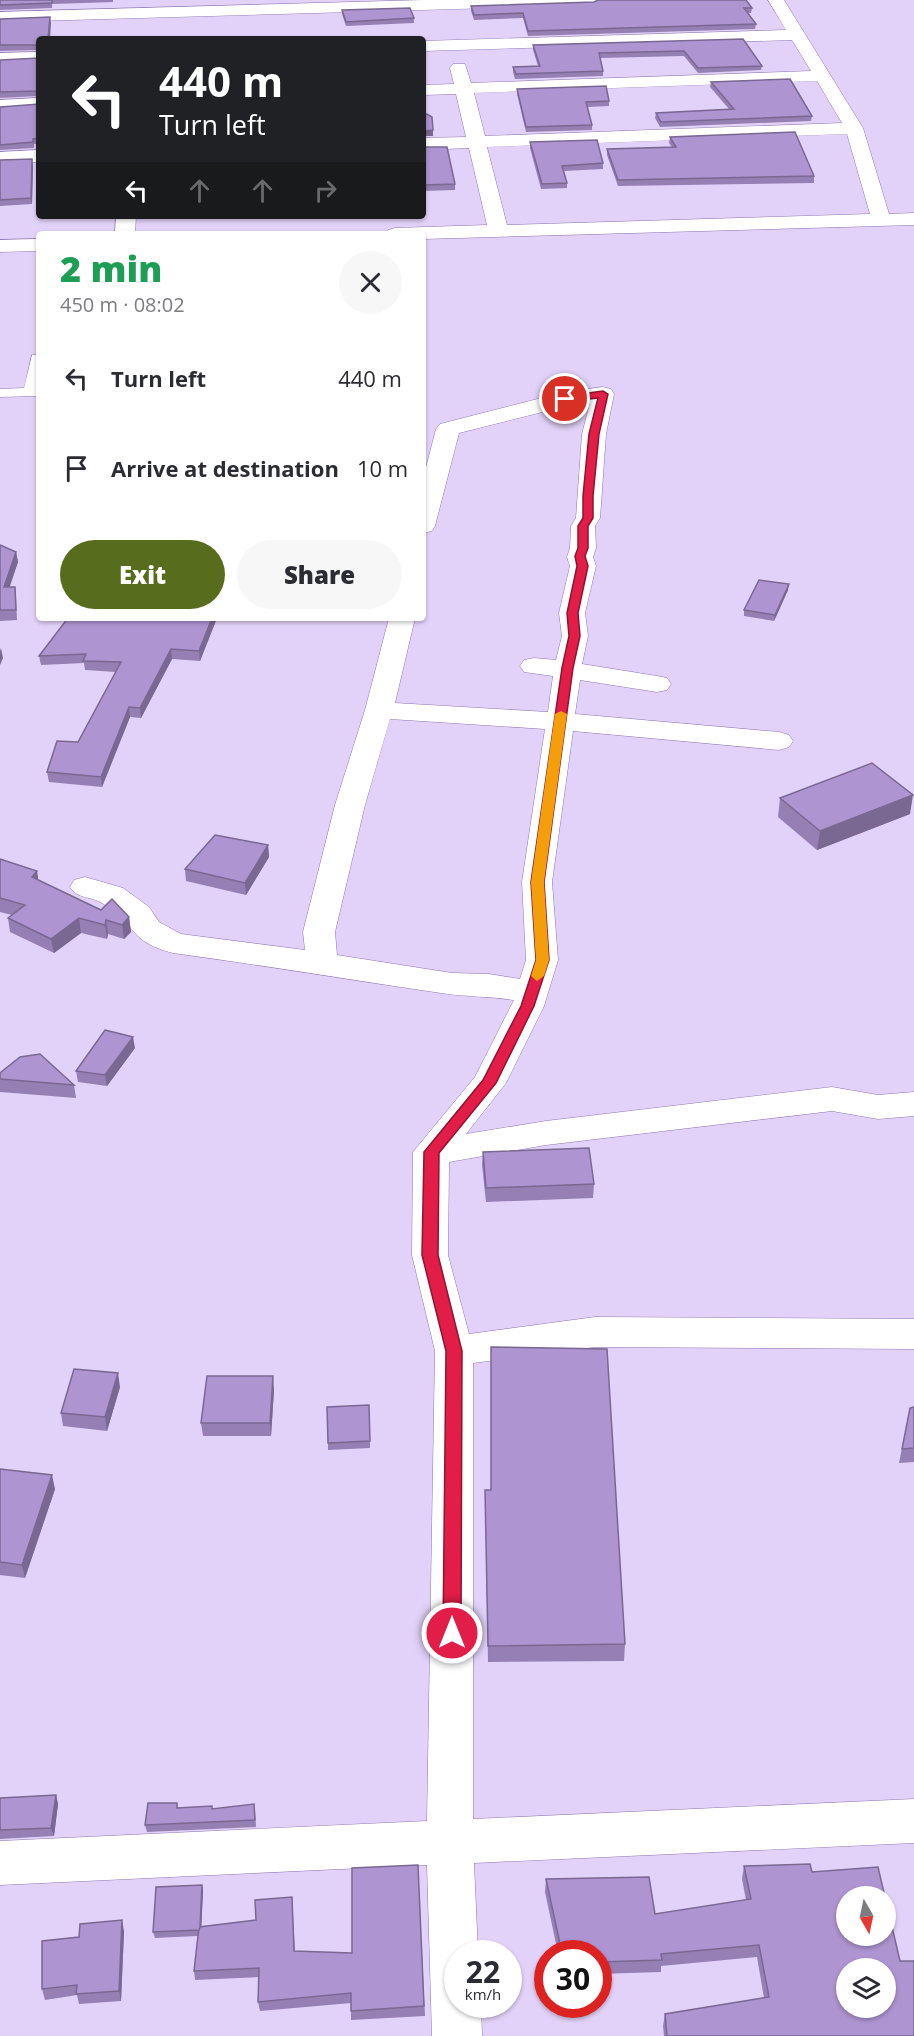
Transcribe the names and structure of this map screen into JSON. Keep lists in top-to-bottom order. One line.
{"north":"bottom","page":{"turn":["440 m","Turn left"],"heading":["2 min","450 m · 08:02"],"list":[{"name":"Turn left","value":"440 m"},{"name":"Arrive at destination","value":"10 m"}],"buttons":["Exit","Share"],"speed":"22 km/h","limit":"30"}}
